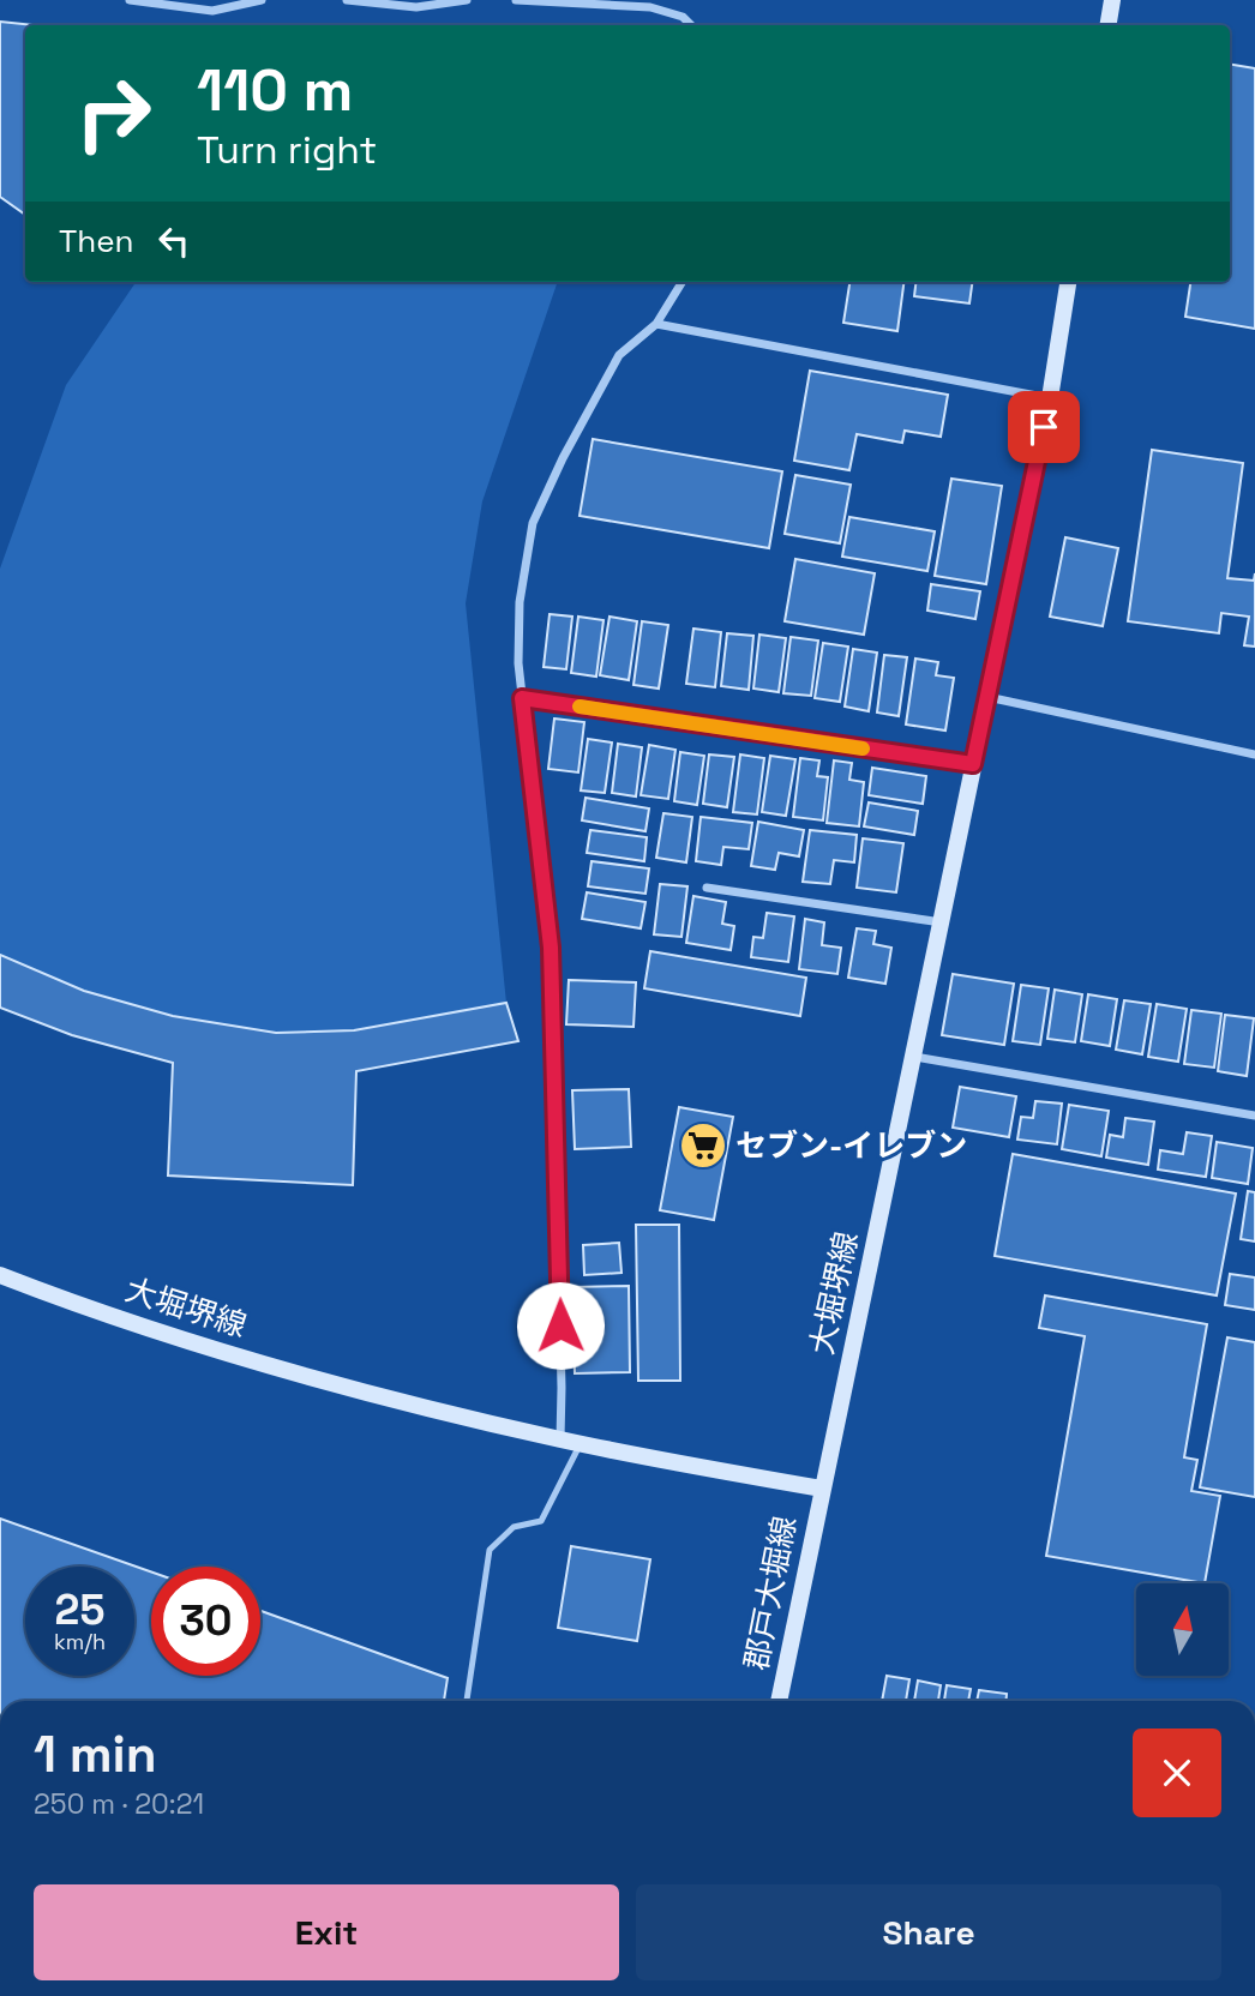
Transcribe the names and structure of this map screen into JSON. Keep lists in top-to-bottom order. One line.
{"streets":{"main road":["大堀堺線","郡戸大堀線"]},"crossings":[["大堀堺線","郡戸大堀線"]],"places":{"supermarket":["セブン-イレブン"]},"north":"top","page":{"turn":["110 m","Turn right"],"then":"Then","speed":"25 km/h","limit":"30","heading":["1 min","250 m · 20:21"],"buttons":["Exit","Share"]}}
